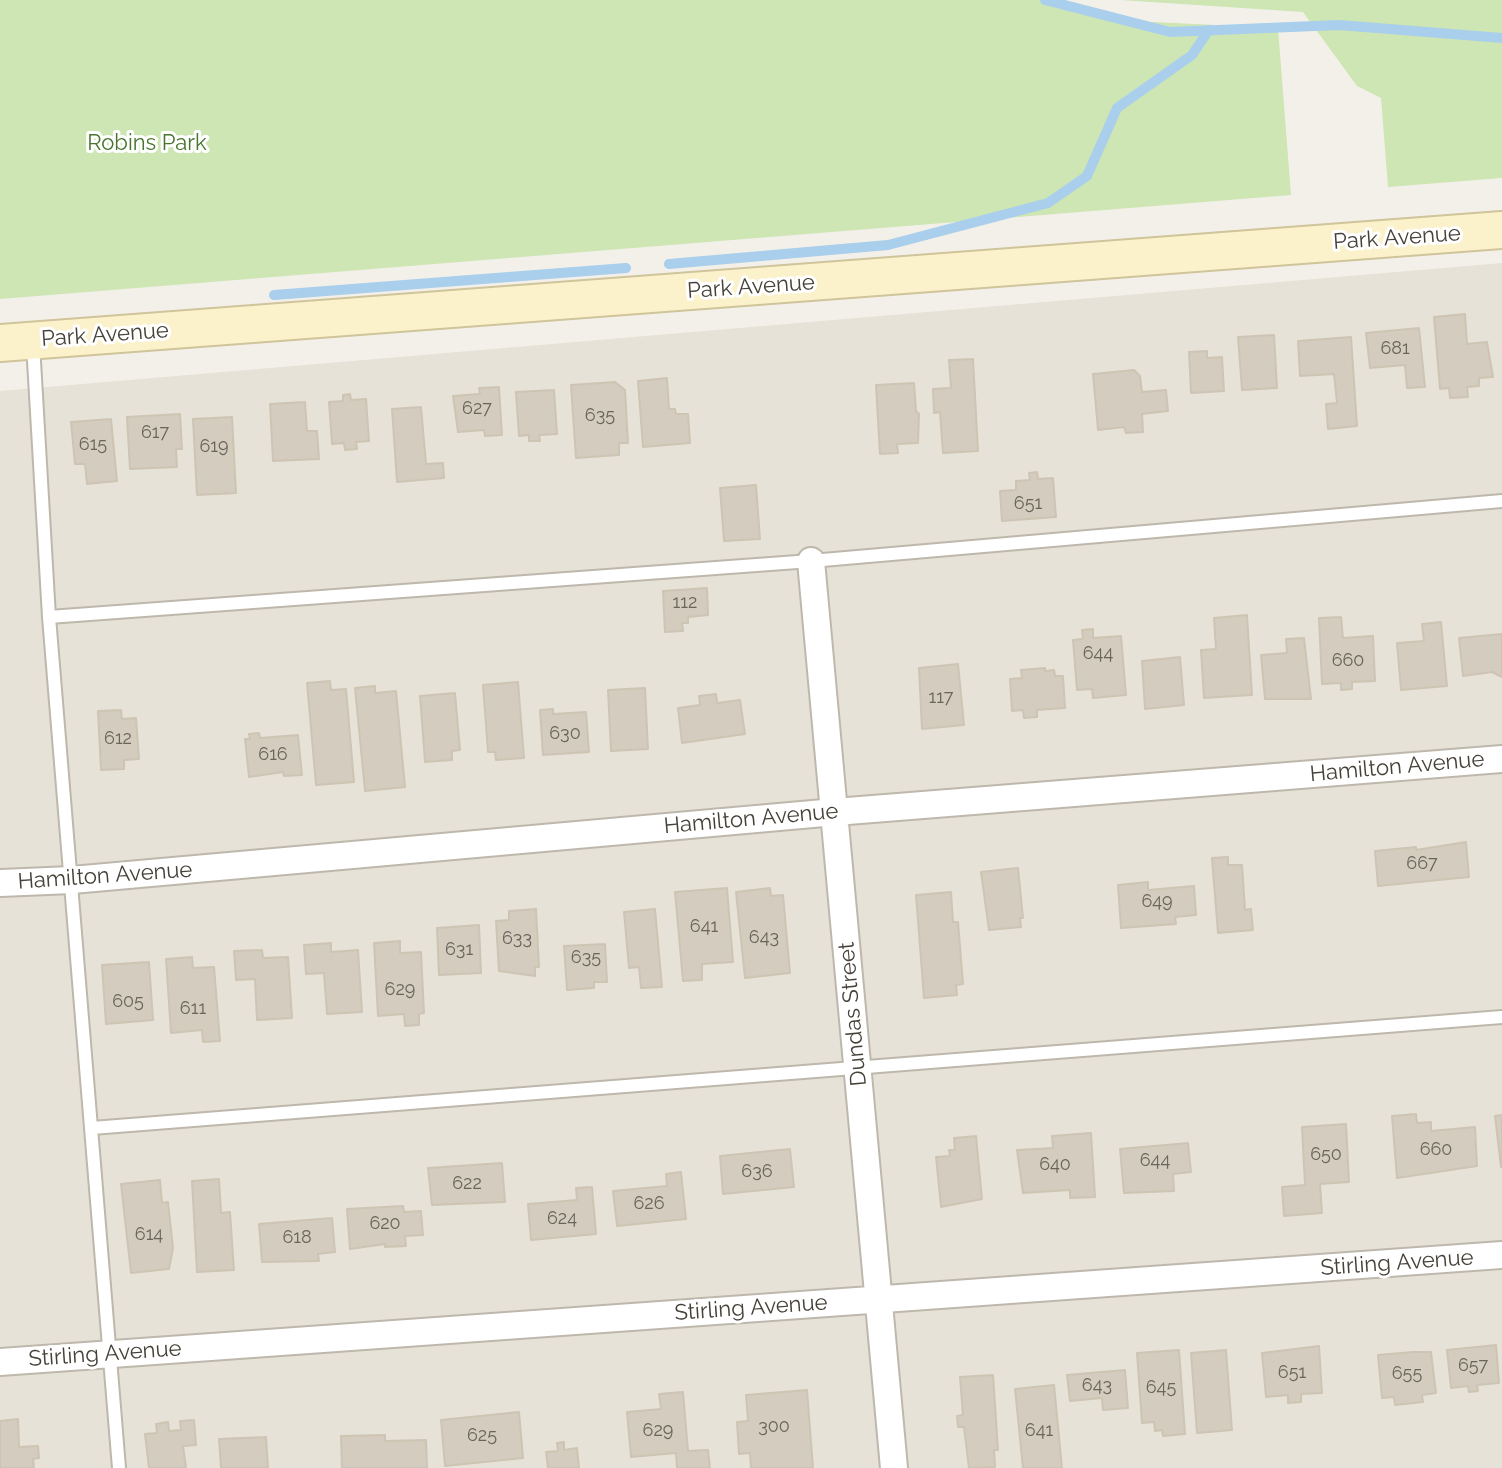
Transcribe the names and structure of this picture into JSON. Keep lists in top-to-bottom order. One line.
{"streets":{"street":["Park Avenue","Hamilton Avenue","Dundas Street","Stirling Avenue"]},"crossings":[["Hamilton Avenue","Dundas Street"],["Dundas Street","Stirling Avenue"]],"parks":["Robins Park"],"house_numbers":["681","627","635","617","615","619","651","112","644","660","117","630","612","616","667","649","641","643","633","631","635","629","605","611","660","650","644","640","636","622","626","624","620","614","618","657","651","655","643","645","300","629","641","625"]}
